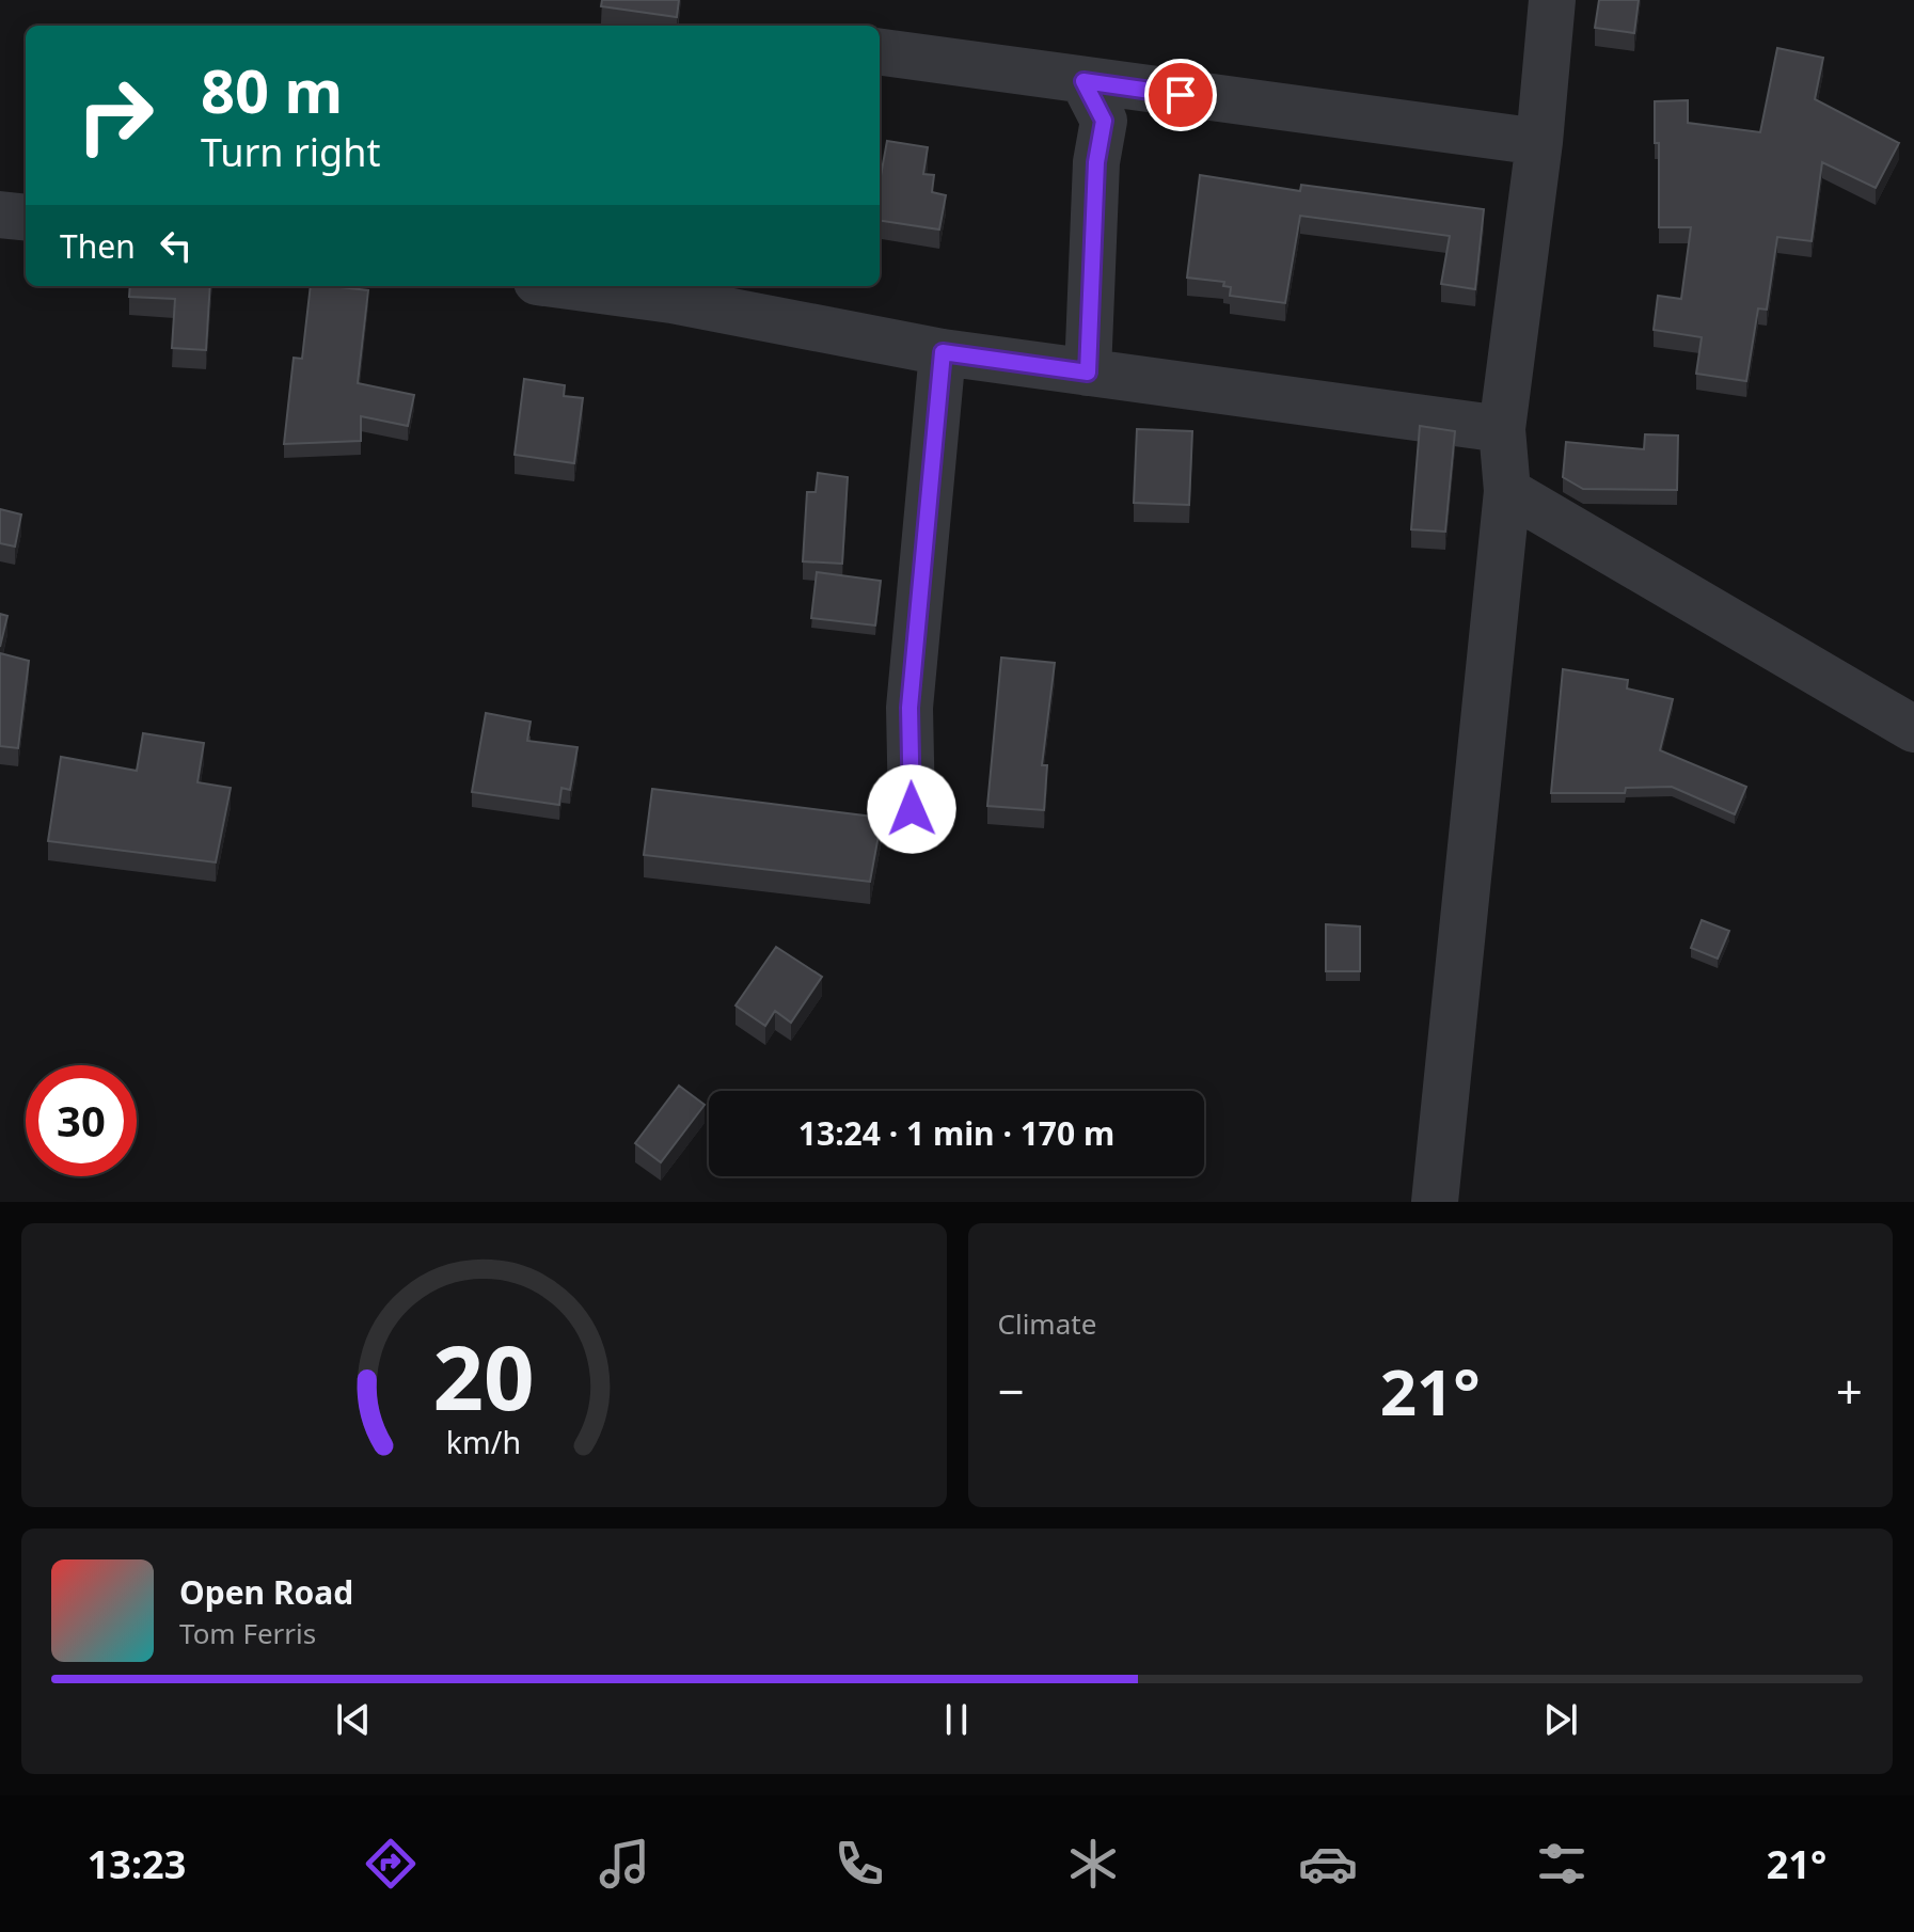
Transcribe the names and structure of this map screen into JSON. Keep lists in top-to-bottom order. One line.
{"page":{"turn":["80 m","Turn right"],"then":"Then","limit":"30","trip":"13:24 · 1 min · 170 m","tile":"Climate","heat":["−","21°","+"],"song":["Open Road","Tom Ferris"],"tabs":["13:23","21°"],"gauge":["20","km/h"]}}
